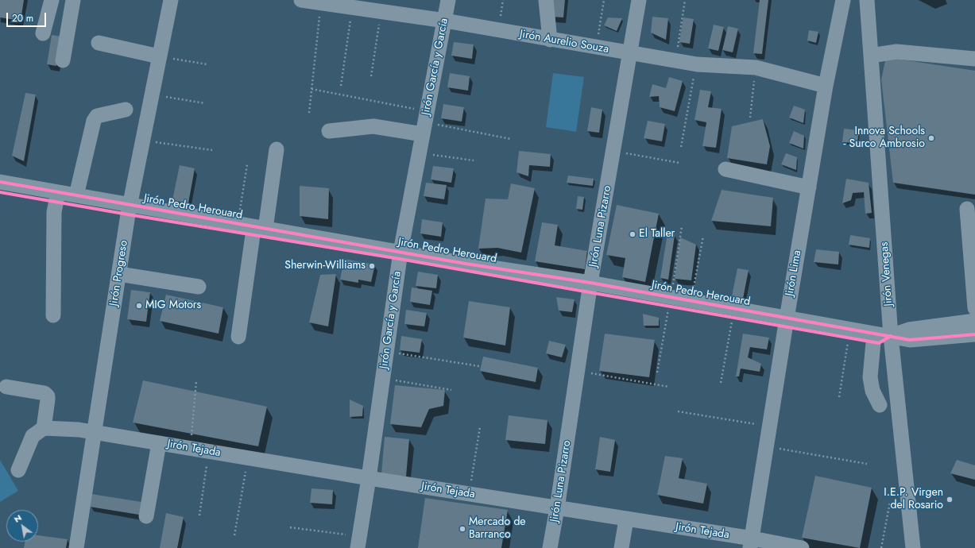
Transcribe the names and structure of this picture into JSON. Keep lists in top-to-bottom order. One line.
{"streets":{"street":["Jirón Aurelio Souza","Jirón García y García","Jirón Pedro Herouard","Jirón Luna Pizarro","Jirón Progreso","Jirón Lima","Jirón Venegas","Jirón Tejada"]},"crossings":[["Jirón Aurelio Souza","Jirón García y García"],["Jirón Aurelio Souza","Jirón Luna Pizarro"],["Jirón Aurelio Souza","Jirón Lima"],["Jirón García y García","Jirón Pedro Herouard"],["Jirón García y García","Jirón Tejada"],["Jirón Pedro Herouard","Jirón Luna Pizarro"],["Jirón Pedro Herouard","Jirón Progreso"],["Jirón Pedro Herouard","Jirón Lima"],["Jirón Pedro Herouard","Jirón Venegas"],["Jirón Luna Pizarro","Jirón Tejada"],["Jirón Progreso","Jirón Tejada"],["Jirón Lima","Jirón Tejada"]],"places":["Innova Schools - Surco Ambrosio","El Taller","Sherwin-Williams","MIG Motors","I.E.P. Virgen del Rosario","Mercado de Barranco"],"scale_bar":"20 m","north":"top left"}
